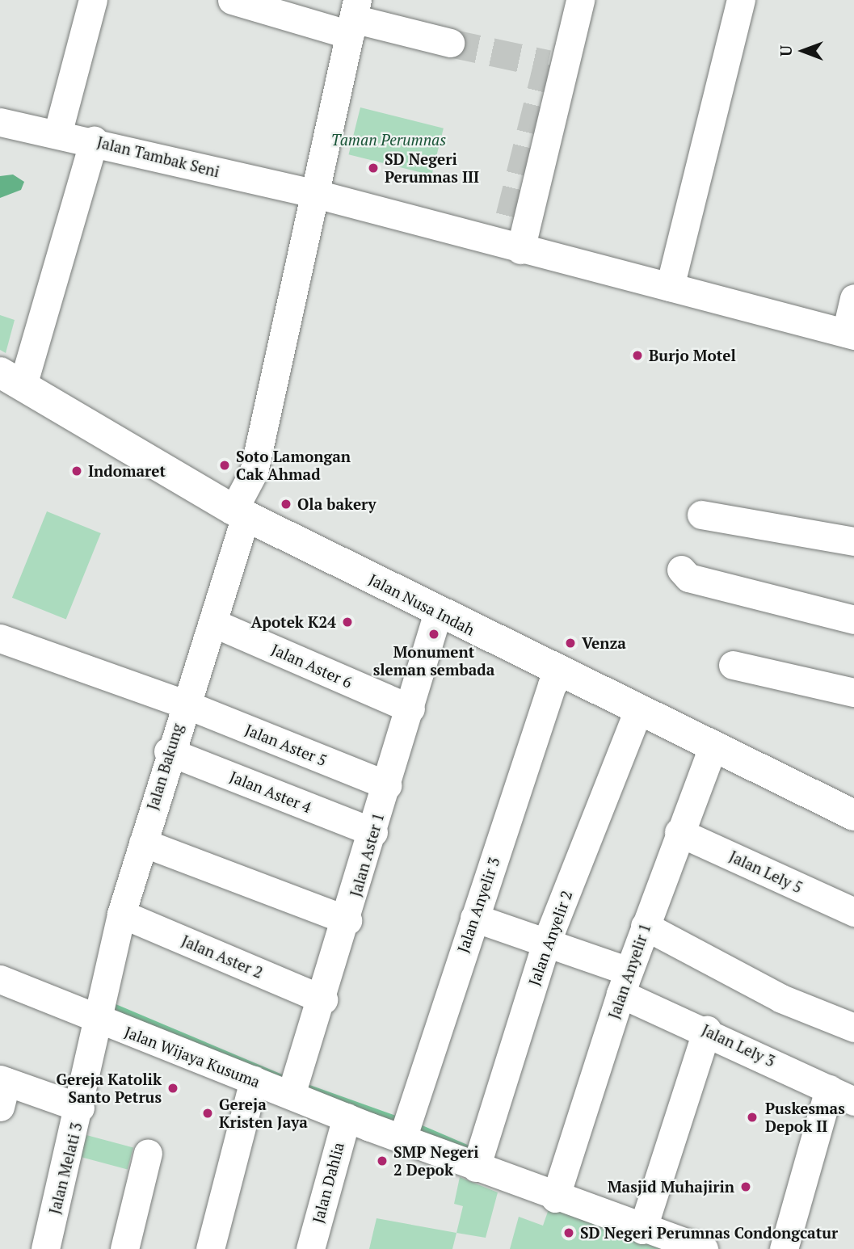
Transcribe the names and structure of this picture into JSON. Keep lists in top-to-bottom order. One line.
{"streets":{"main road":["Jalan Nusa Indah"],"street":["Jalan Tambak Seni","Jalan Aster 6","Jalan Aster 5","Jalan Bakung","Jalan Aster 4","Jalan Aster 1","Jalan Lely 5","Jalan Anyelir 3","Jalan Anyelir 2","Jalan Aster 2","Jalan Anyelir 1","Jalan Lely 3","Jalan Wijaya Kusuma","Jalan Melati 3","Jalan Dahlia"]},"crossings":[["Jalan Tambak Seni","Jalan Bakung"],["Jalan Nusa Indah","Jalan Bakung"],["Jalan Nusa Indah","Jalan Aster 1"],["Jalan Nusa Indah","Jalan Anyelir 3"],["Jalan Nusa Indah","Jalan Anyelir 2"],["Jalan Nusa Indah","Jalan Anyelir 1"],["Jalan Aster 6","Jalan Bakung"],["Jalan Aster 6","Jalan Aster 1"],["Jalan Aster 5","Jalan Bakung"],["Jalan Aster 5","Jalan Aster 1"],["Jalan Bakung","Jalan Aster 4"],["Jalan Bakung","Jalan Aster 2"],["Jalan Bakung","Jalan Wijaya Kusuma"],["Jalan Bakung","Jalan Melati 3"],["Jalan Aster 4","Jalan Aster 1"],["Jalan Aster 1","Jalan Aster 2"],["Jalan Aster 1","Jalan Wijaya Kusuma"],["Jalan Lely 5","Jalan Anyelir 1"],["Jalan Anyelir 3","Jalan Lely 3"],["Jalan Anyelir 3","Jalan Wijaya Kusuma"],["Jalan Anyelir 2","Jalan Lely 3"],["Jalan Anyelir 2","Jalan Wijaya Kusuma"],["Jalan Anyelir 1","Jalan Lely 3"],["Jalan Anyelir 1","Jalan Wijaya Kusuma"],["Jalan Wijaya Kusuma","Jalan Melati 3"],["Jalan Wijaya Kusuma","Jalan Dahlia"]],"parks":["Taman Perumnas"],"places":["SD Negeri Perumnas III","Burjo Motel","Soto Lamongan Cak Ahmad","Indomaret","Ola bakery","Apotek K24","Monument sleman sembada","Venza","Gereja Katolik Santo Petrus","Gereja Kristen Jaya","Puskesmas Depok II","SMP Negeri 2 Depok","Masjid Muhajirin","SD Negeri Perumnas Condongcatur"],"north":"left"}
